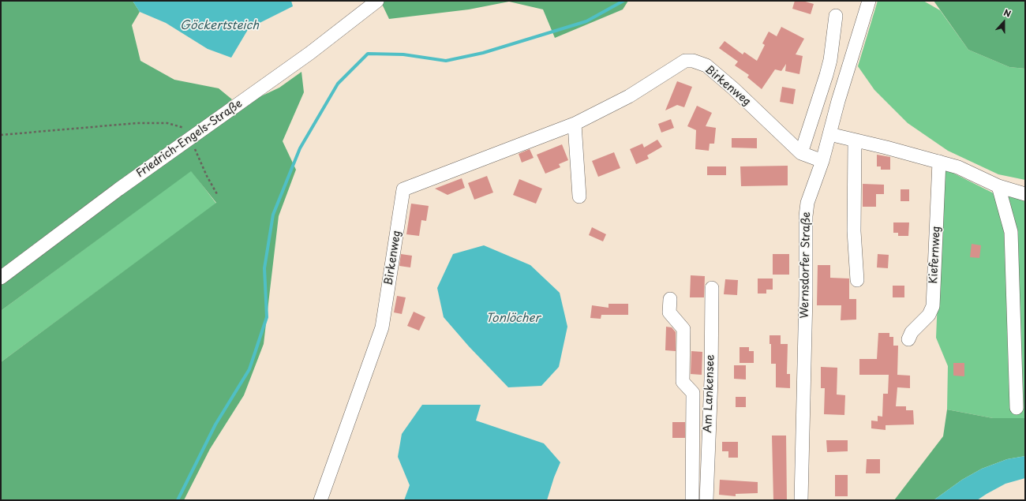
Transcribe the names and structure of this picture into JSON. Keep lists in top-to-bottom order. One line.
{"streets":{"street":["Birkenweg","Friedrich-Engels-Straße","Kiefernweg","Wernsdorfer Straße","Am Lankensee"]},"crossings":[["Birkenweg","Wernsdorfer Straße"]],"water":["Göckertsteich","Tonlöcher"],"north":"top"}
